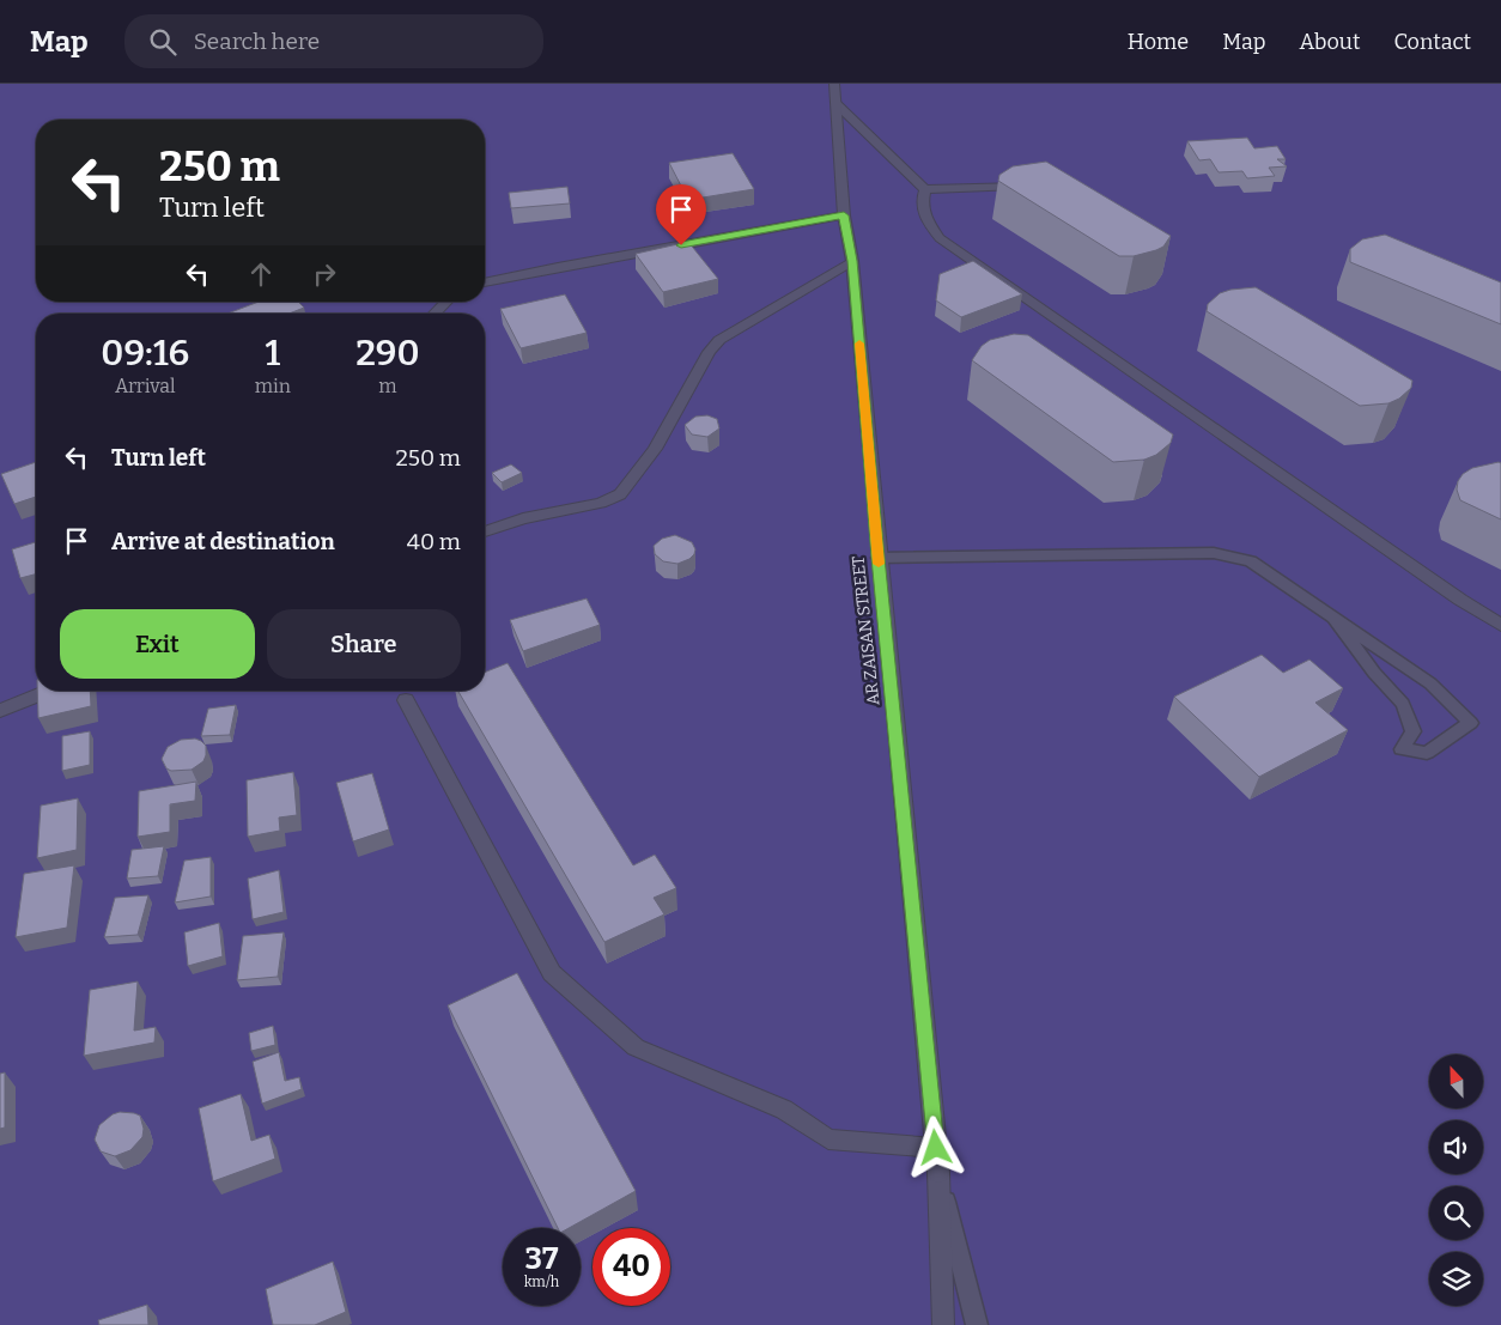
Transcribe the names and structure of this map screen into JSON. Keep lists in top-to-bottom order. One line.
{"streets":{"street":["AR ZAISAN STREET"]},"north":"top","page":{"header":"Map","search":"Search here","nav":["Home","Map","About","Contact"],"turn":["250 m","Turn left"],"eta":["09:16","Arrival","1","min","290","m"],"list":[{"name":"Turn left","value":"250 m"},{"name":"Arrive at destination","value":"40 m"}],"buttons":["Exit","Share"],"speed":"37 km/h","limit":"40"}}
